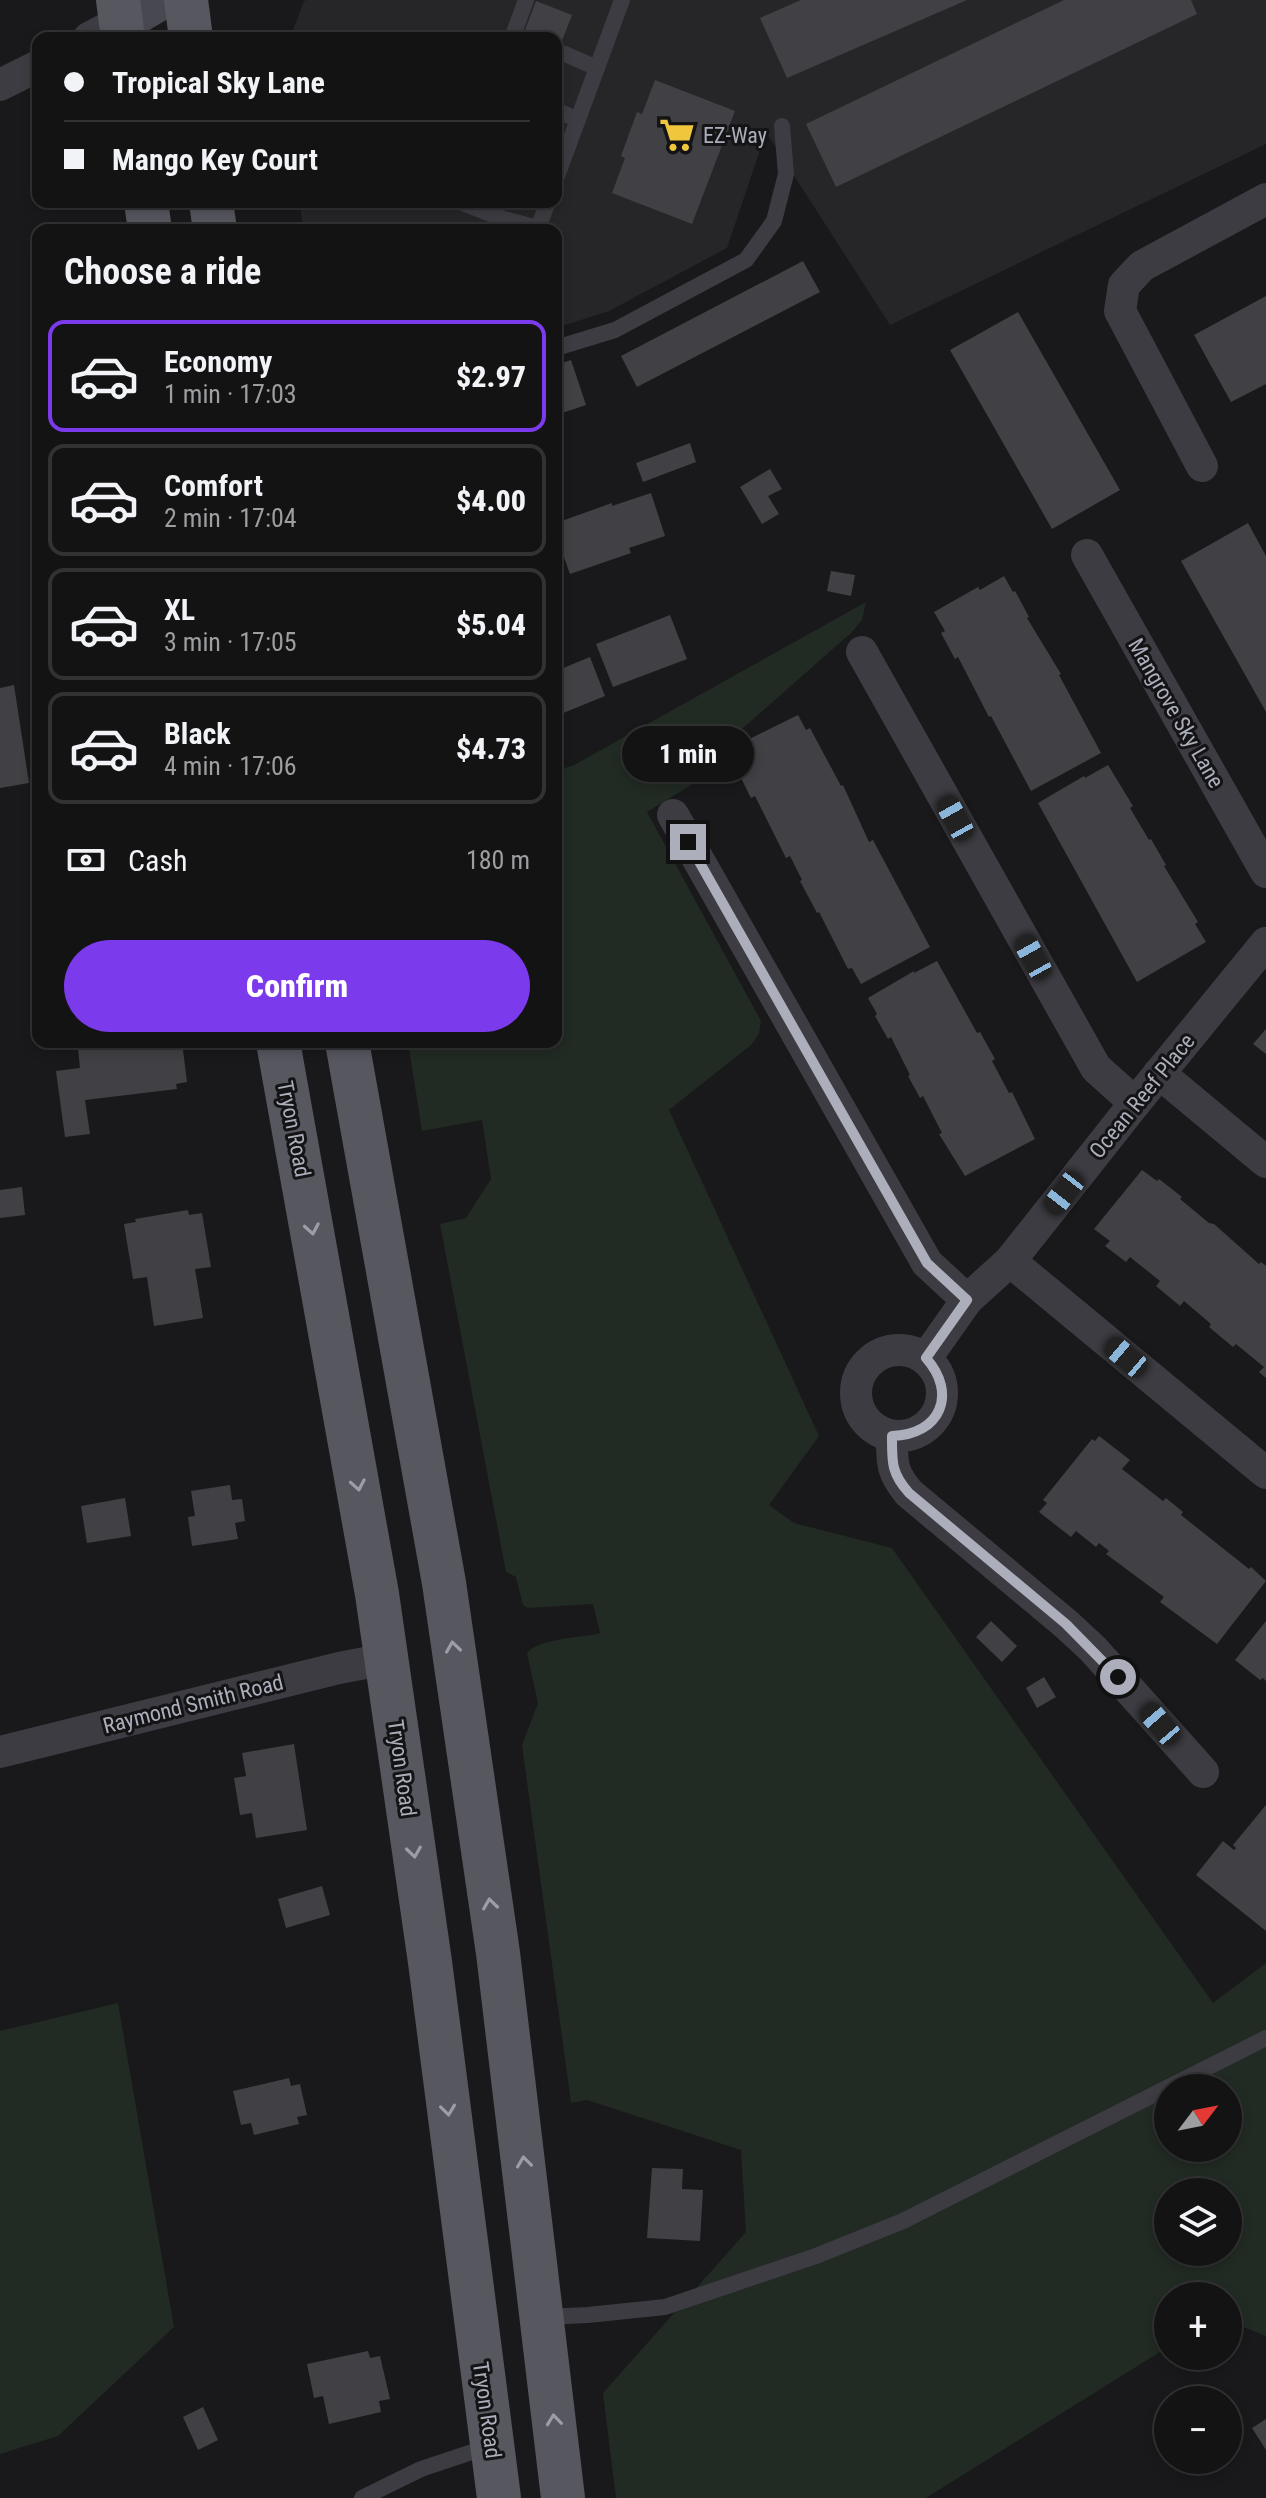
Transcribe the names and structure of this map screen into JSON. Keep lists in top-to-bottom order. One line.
{"streets":{"main road":["Tryon Road"],"street":["Mangrove Sky Lane","Ocean Reef Place","Raymond Smith Road"]},"crossings":[["Tryon Road","Raymond Smith Road"]],"places":{"supermarket":["EZ-Way"]},"north":"top right","page":{"banner":["Tropical Sky Lane","Mango Key Court"],"heading":"Choose a ride","list":[{"name":"Economy","note":"1 min · 17:03","value":"$2.97"},{"name":"Comfort","note":"2 min · 17:04","value":"$4.00"},{"name":"XL","note":"3 min · 17:05","value":"$5.04"},{"name":"Black","note":"4 min · 17:06","value":"$4.73"}],"bubble":"1 min","pay":["Cash","180 m"],"buttons":"Confirm","map_buttons":["+","−"]}}
